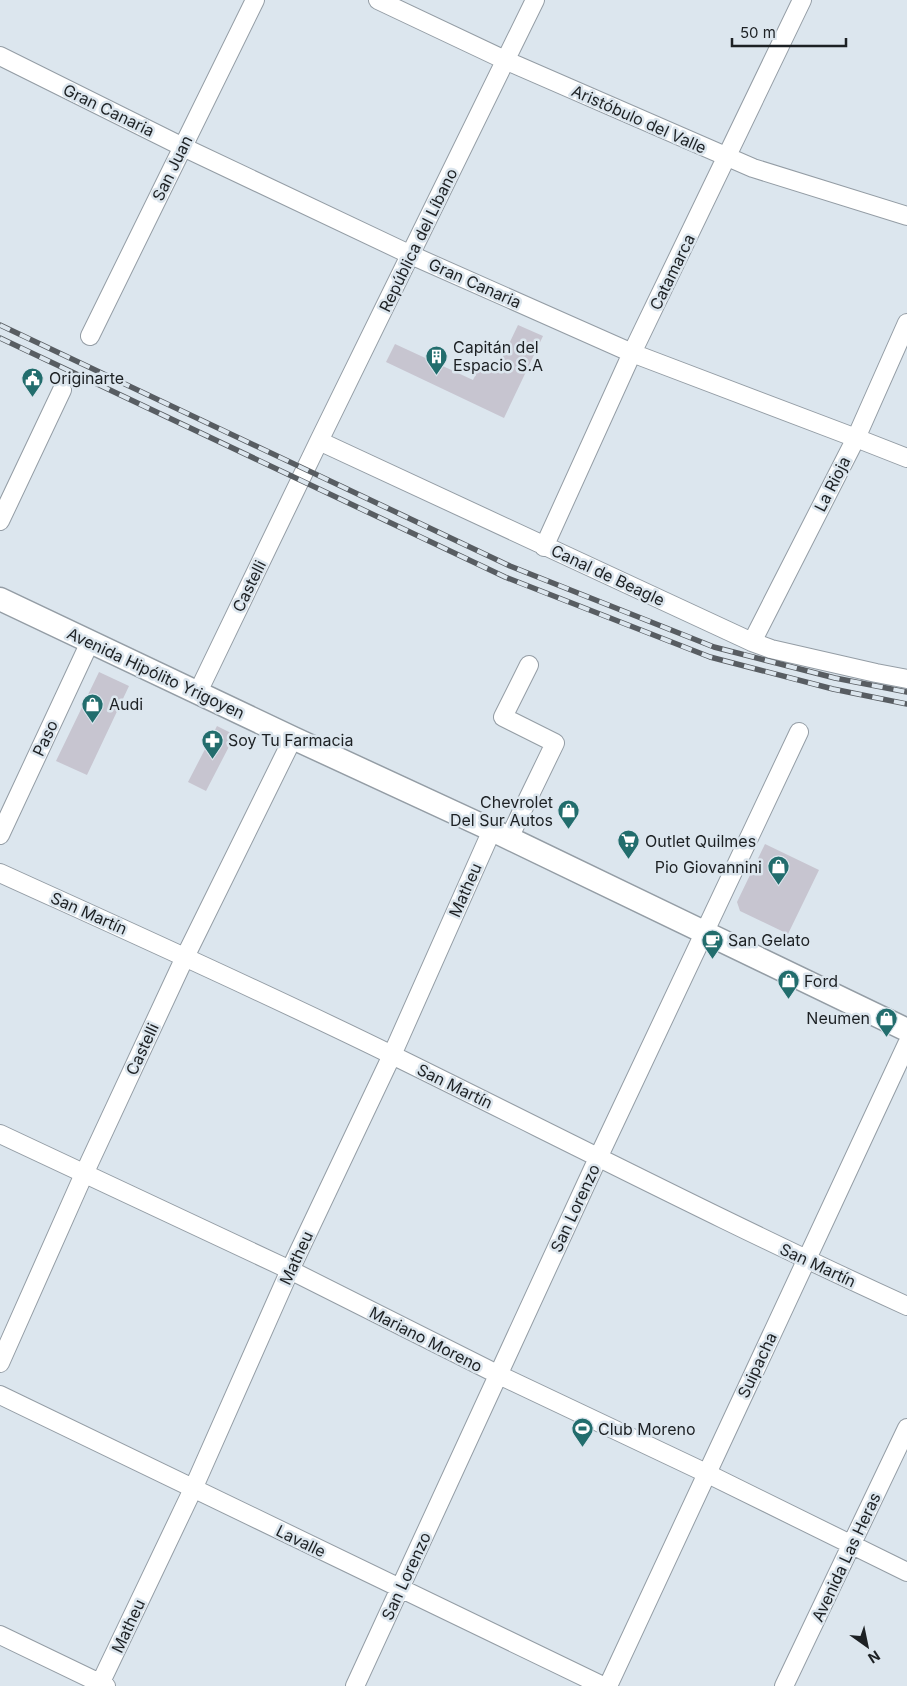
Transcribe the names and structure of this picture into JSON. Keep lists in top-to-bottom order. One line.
{"streets":{"main road":["Avenida Hipólito Yrigoyen"],"street":["Gran Canaria","Aristóbulo del Valle","San Juan","República del Líbano","Catamarca","La Rioja","Canal de Beagle","Castelli","Paso","Matheu","San Martín","San Lorenzo","Mariano Moreno","Suipacha","Lavalle","Avenida Las Heras"]},"crossings":[["Gran Canaria","San Juan"],["Gran Canaria","República del Líbano"],["Gran Canaria","Catamarca"],["Gran Canaria","La Rioja"],["Aristóbulo del Valle","República del Líbano"],["Aristóbulo del Valle","Catamarca"],["República del Líbano","Canal de Beagle"],["República del Líbano","Castelli"],["Catamarca","Canal de Beagle"],["La Rioja","Canal de Beagle"],["Castelli","Avenida Hipólito Yrigoyen"],["Castelli","San Martín"],["Castelli","Mariano Moreno"],["Avenida Hipólito Yrigoyen","Paso"],["Avenida Hipólito Yrigoyen","Matheu"],["Avenida Hipólito Yrigoyen","San Lorenzo"],["Matheu","San Martín"],["Matheu","Mariano Moreno"],["Matheu","Lavalle"],["San Martín","San Lorenzo"],["San Martín","Suipacha"],["San Lorenzo","Mariano Moreno"],["San Lorenzo","Lavalle"],["Mariano Moreno","Suipacha"],["Mariano Moreno","Avenida Las Heras"]],"places":{"building":["Capitán del Espacio S.A"],"public building":["Originarte"],"shop":["Audi","Chevrolet Del Sur Autos","Pio Giovannini","Ford","Neumen"],"pharmacy":["Soy Tu Farmacia"],"supermarket":["Outlet Quilmes"],"cafe":["San Gelato"],"sports":["Club Moreno"]},"scale_bar":"50 m","north":"bottom right"}
